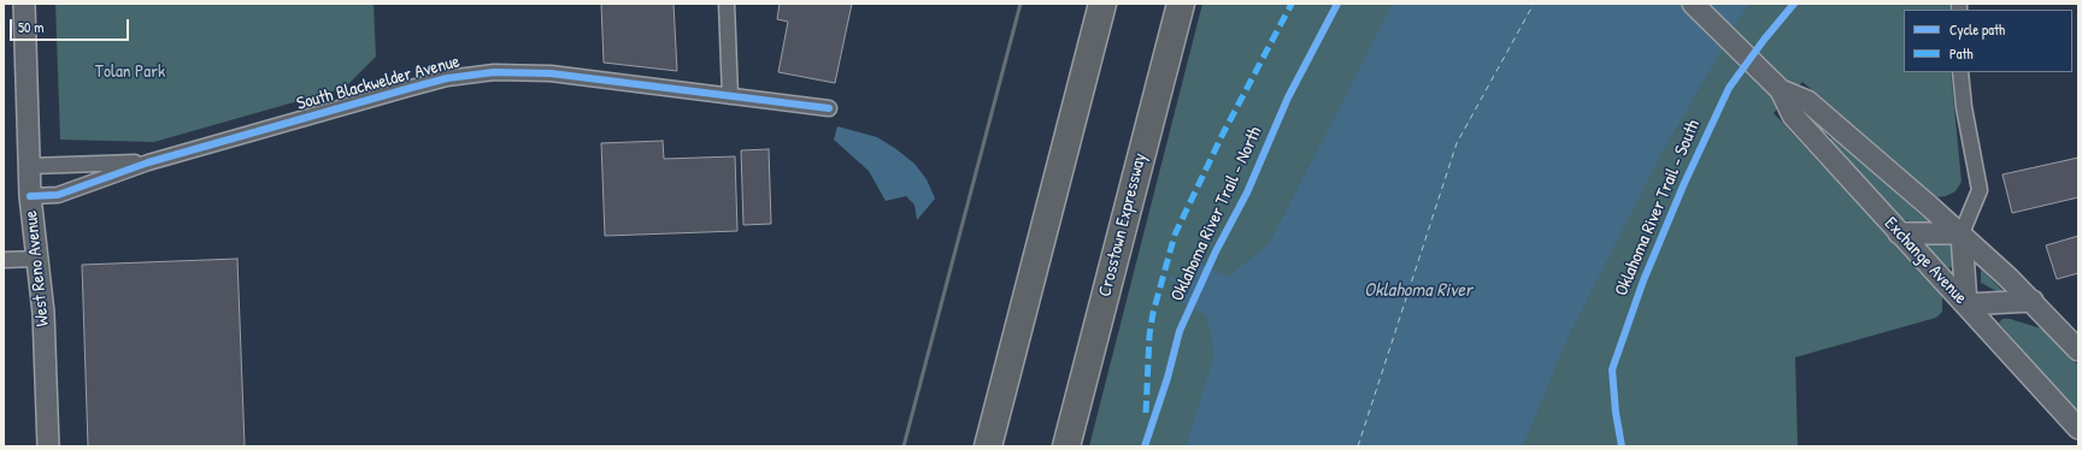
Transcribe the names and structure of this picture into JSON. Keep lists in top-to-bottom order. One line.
{"streets":{"highway":["Crosstown Expressway"],"main road":["Exchange Avenue","West Reno Avenue"],"street":["South Blackwelder Avenue"],"cycle path":["Oklahoma River Trail - South","Oklahoma River Trail - North"]},"crossings":[["South Blackwelder Avenue","West Reno Avenue"]],"water":["Oklahoma River"],"parks":["Tolan Park"],"legend":["Cycle path","Path"],"scale_bar":"50 m"}
